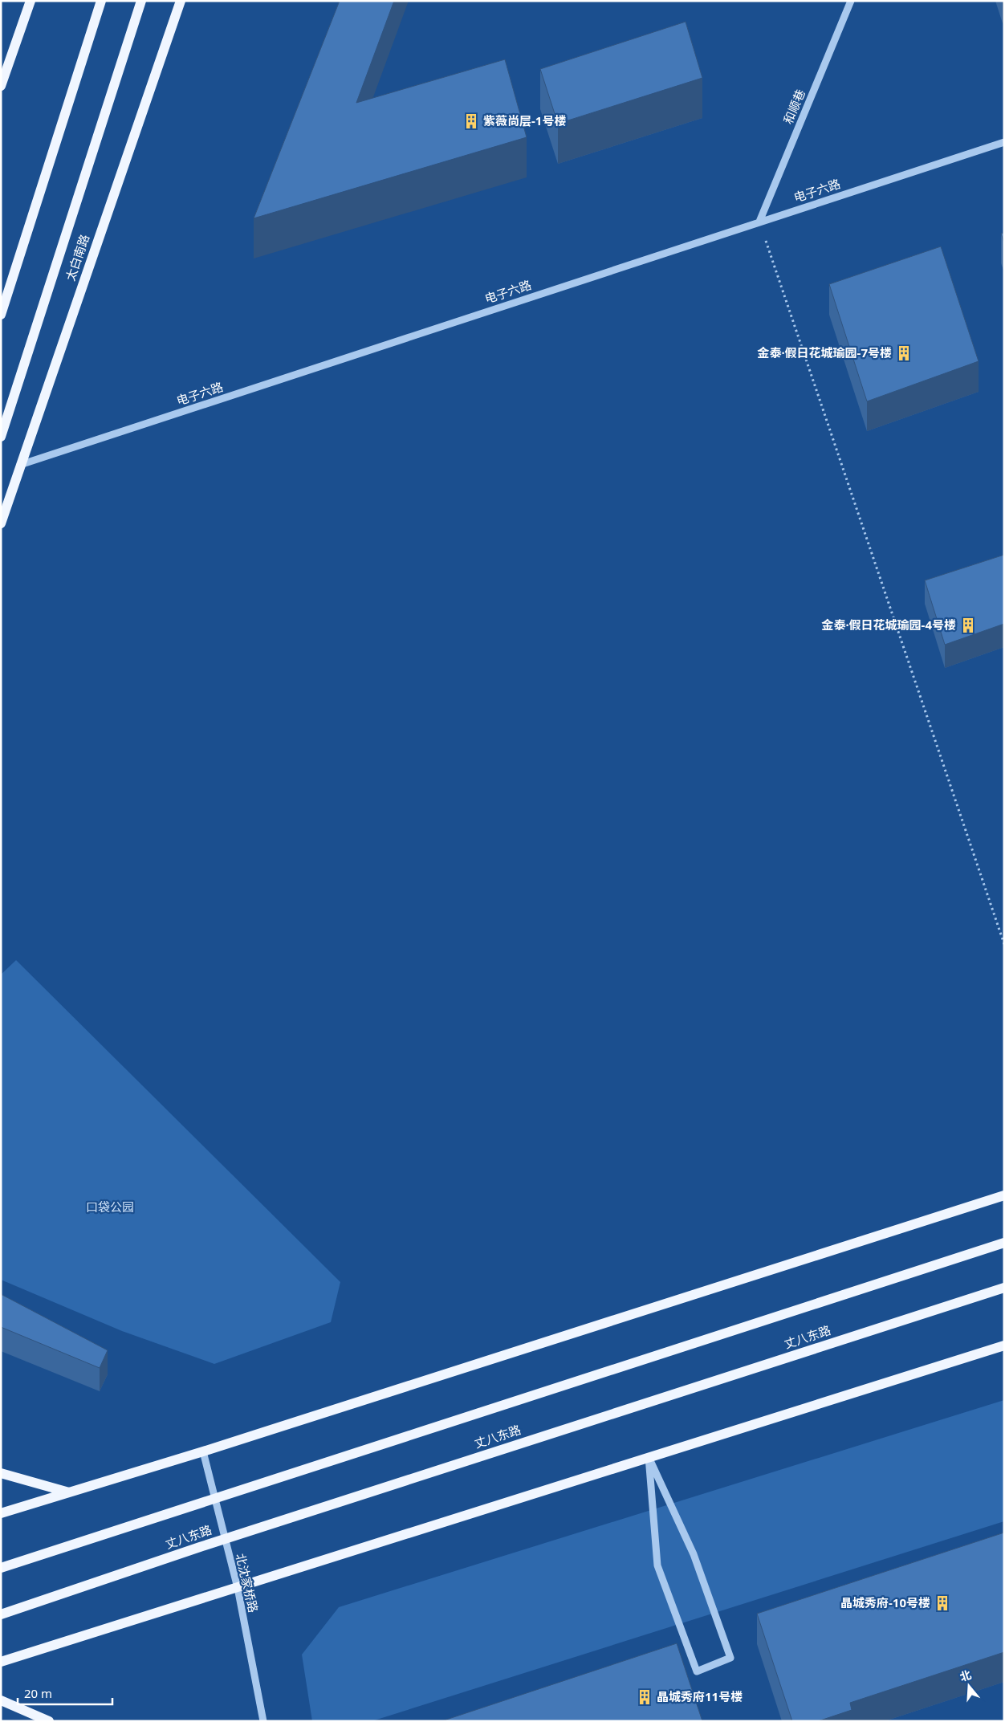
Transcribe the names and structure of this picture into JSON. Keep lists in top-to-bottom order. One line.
{"streets":{"main road":["太白南路","丈八东路"],"street":["和顺巷","电子六路","北沈家桥路"]},"crossings":[["和顺巷","电子六路"],["电子六路","太白南路"]],"parks":["口袋公园"],"places":{"building":["紫薇尚层-1号楼","金泰·假日花城瑜园-7号楼","金泰·假日花城瑜园-4号楼","晶城秀府-10号楼","晶城秀府11号楼"]},"scale_bar":"20 m","north":"top"}
